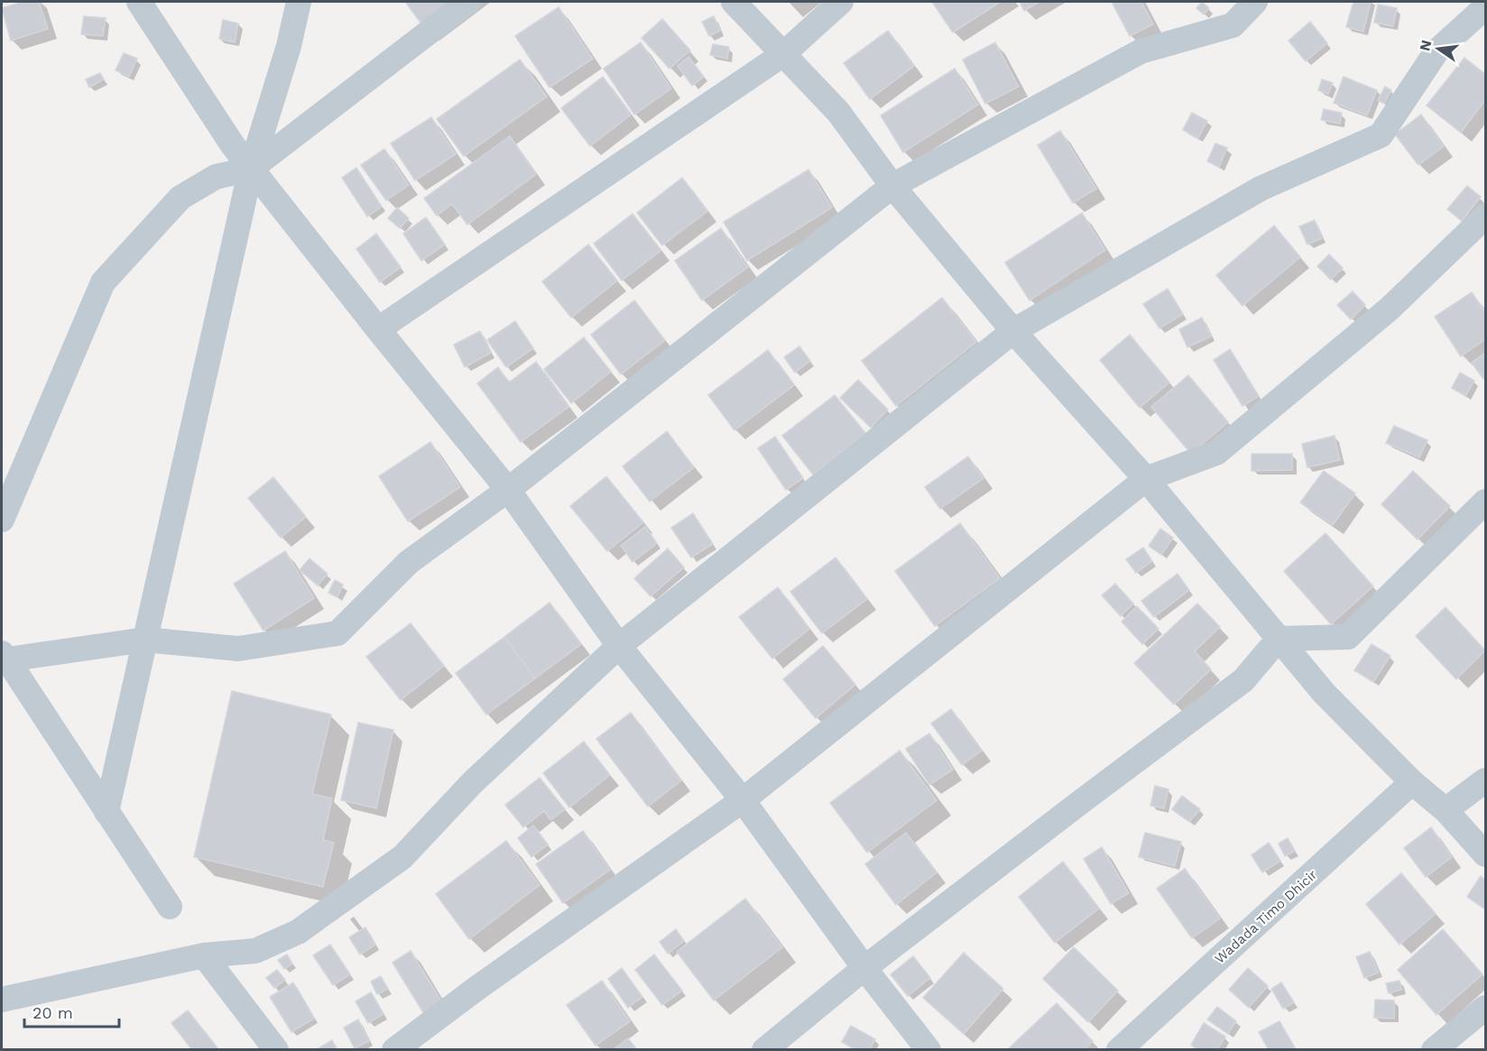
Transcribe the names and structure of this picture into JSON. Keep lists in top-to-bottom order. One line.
{"streets":{"street":["Wadada Timo Dhicir"]},"scale_bar":"20 m","north":"left"}
